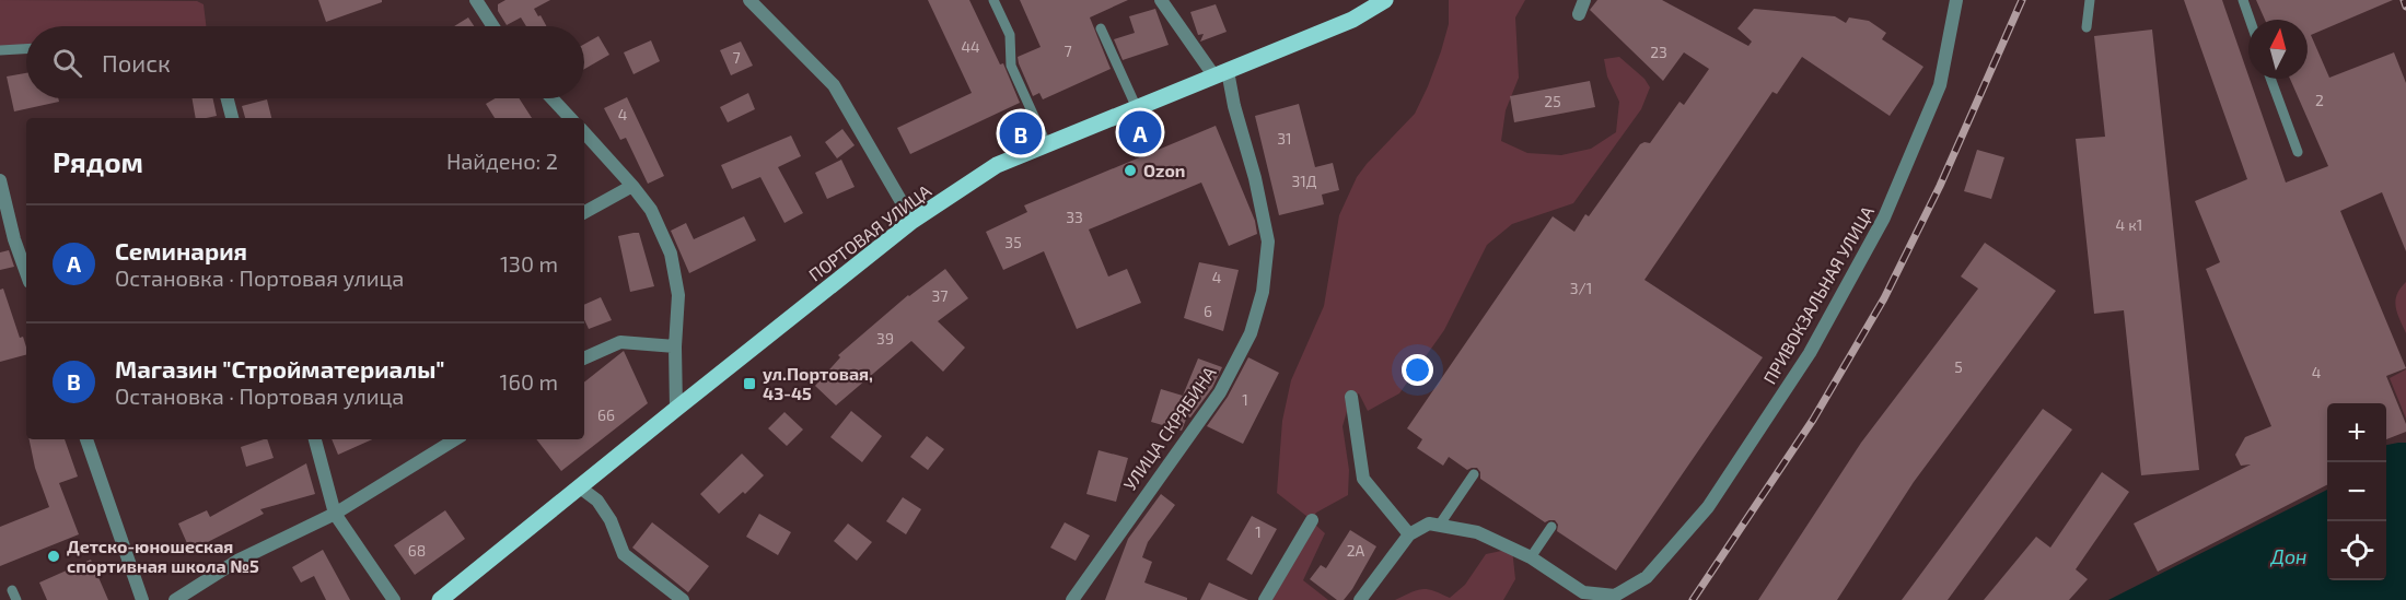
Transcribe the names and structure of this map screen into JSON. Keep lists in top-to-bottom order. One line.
{"streets":{"main road":["ПОРТОВАЯ УЛИЦА"],"street":["ПРИВОКЗАЛЬНАЯ УЛИЦА","УЛИЦА СКРЯБИНА"]},"crossings":[["ПОРТОВАЯ УЛИЦА","УЛИЦА СКРЯБИНА"]],"water":["Дон"],"places":{"other":["Ozon","Детско-юношеская спортивная школа №5"],"transit":["ул.Портовая, 43-45"]},"house_numbers":["44","7","23","7","2","25","4","31","31Д","33","4 к1","35","4","3/1","37","6","39","5","4","1","66","1","68","2А"],"north":"top","page":{"search":"Поиск","pins":["A","B"],"heading":["Рядом","Найдено: 2"],"list":[{"mark":"A","name":"Семинария","note":"Остановка · Портовая улица","value":"130 m"},{"mark":"B","name":"Магазин \"Стройматериалы\"","note":"Остановка · Портовая улица","value":"160 m"}],"map_buttons":["+","−"]}}
